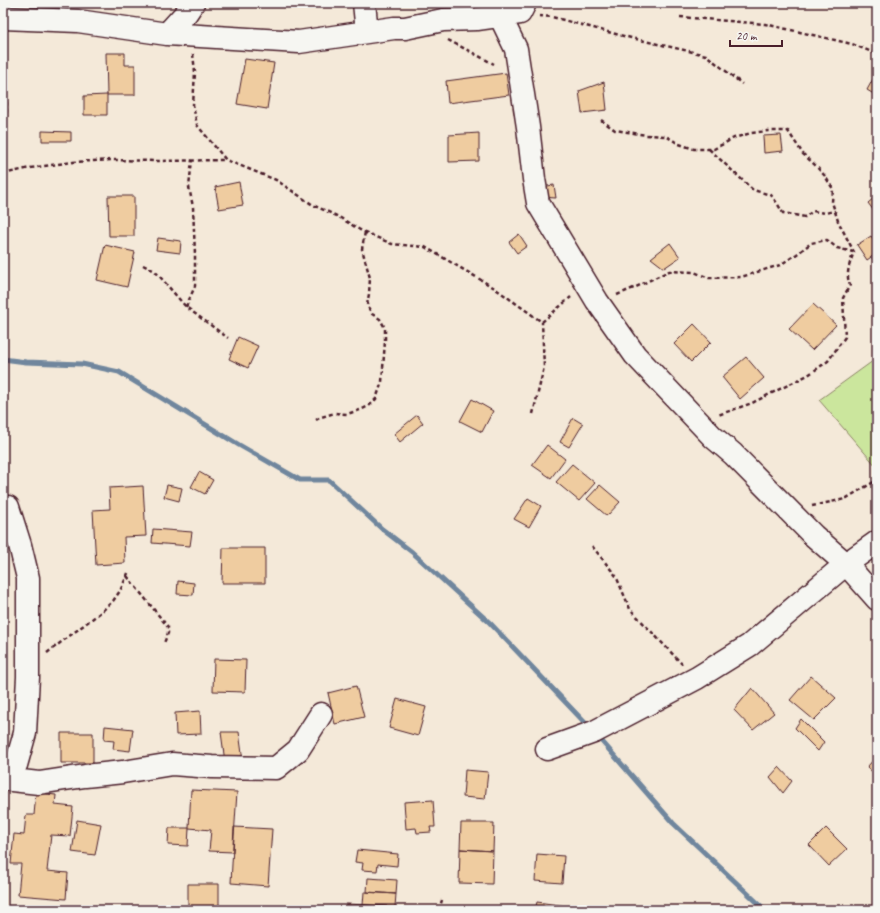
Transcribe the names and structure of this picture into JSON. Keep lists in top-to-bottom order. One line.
{"scale_bar":"20 m"}
